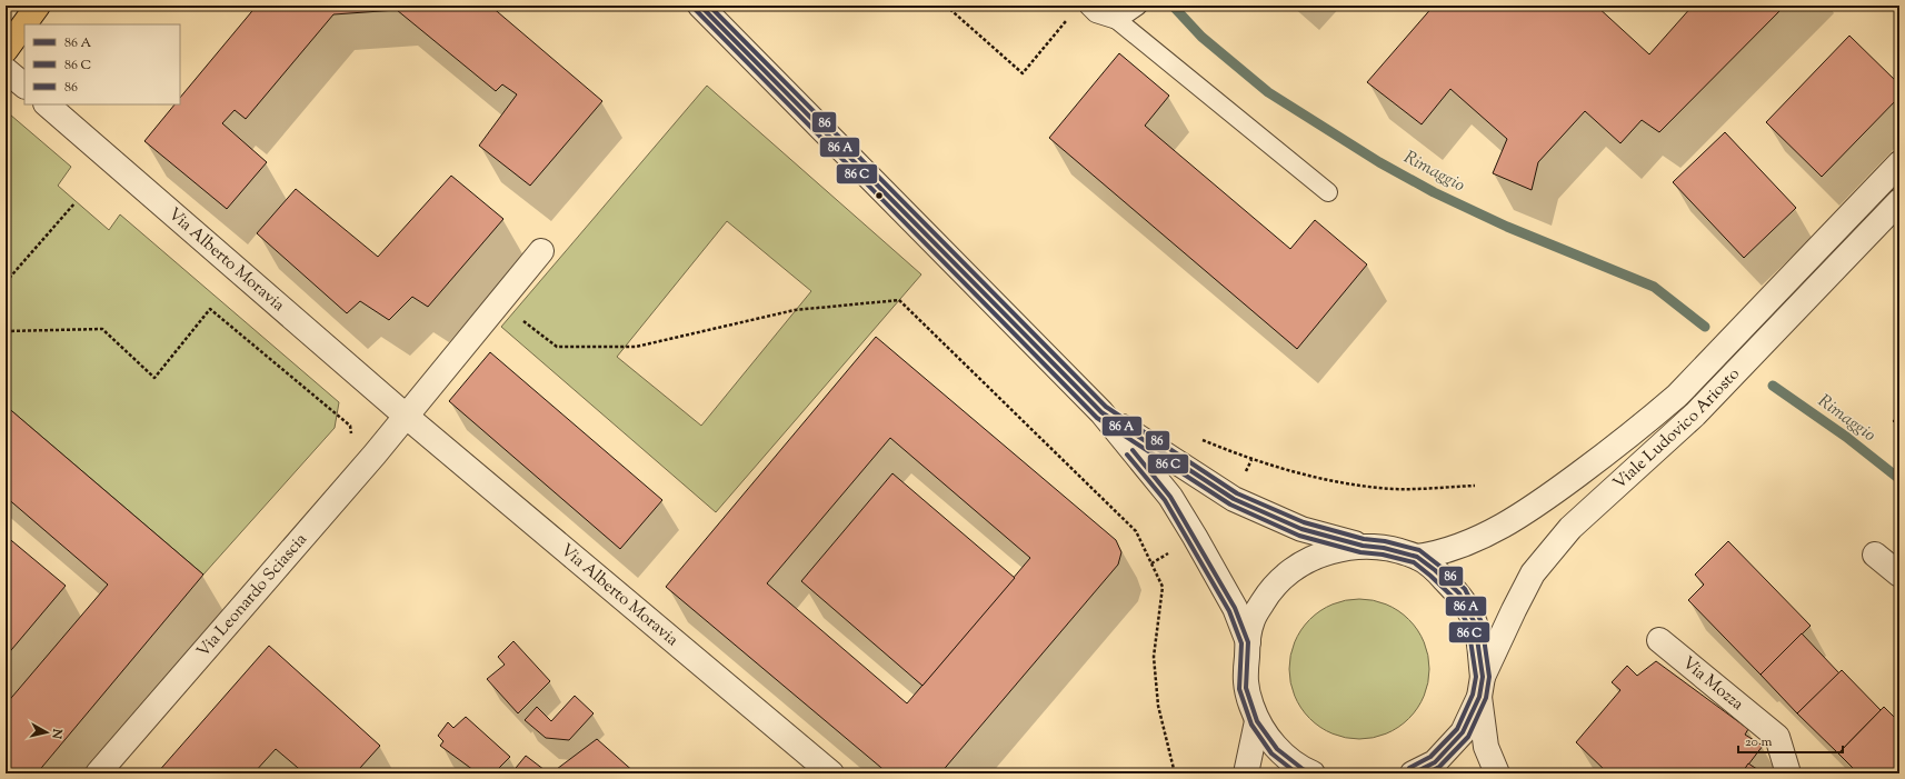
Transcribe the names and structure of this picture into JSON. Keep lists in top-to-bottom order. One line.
{"streets":{"street":["Via Alberto Moravia","Viale Ludovico Ariosto","Via Leonardo Sciascia","Via Mozza"]},"crossings":[["Via Alberto Moravia","Via Leonardo Sciascia"]],"water":["Rimaggio"],"lines":["transit line 86"],"legend":["86 A","86 C","86"],"scale_bar":"20 m","north":"right"}
